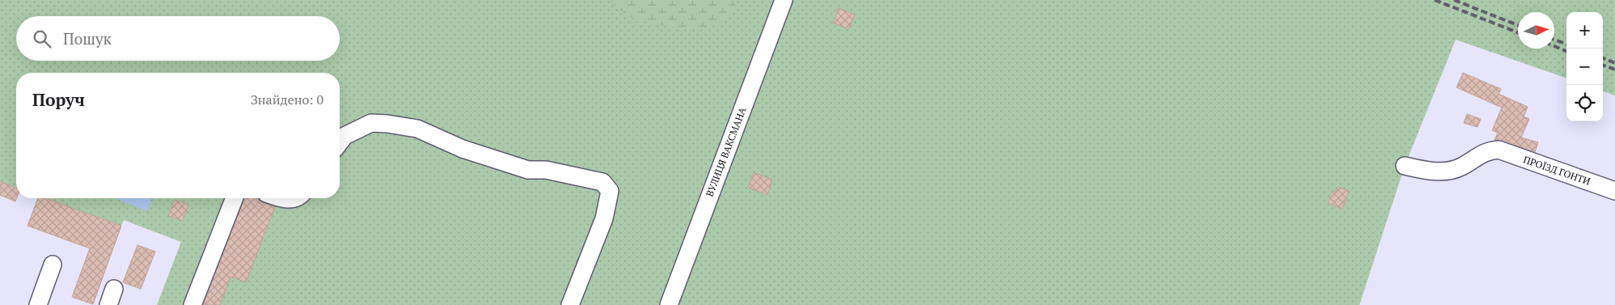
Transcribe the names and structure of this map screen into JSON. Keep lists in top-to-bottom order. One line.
{"streets":{"street":["ВУЛИЦЯ ВАКСМАНА","ПРОЇЗД ГОНТИ"]},"north":"right","page":{"map_buttons":["+","−"],"search":"Пошук","heading":["Поруч","Знайдено: 0"]}}
